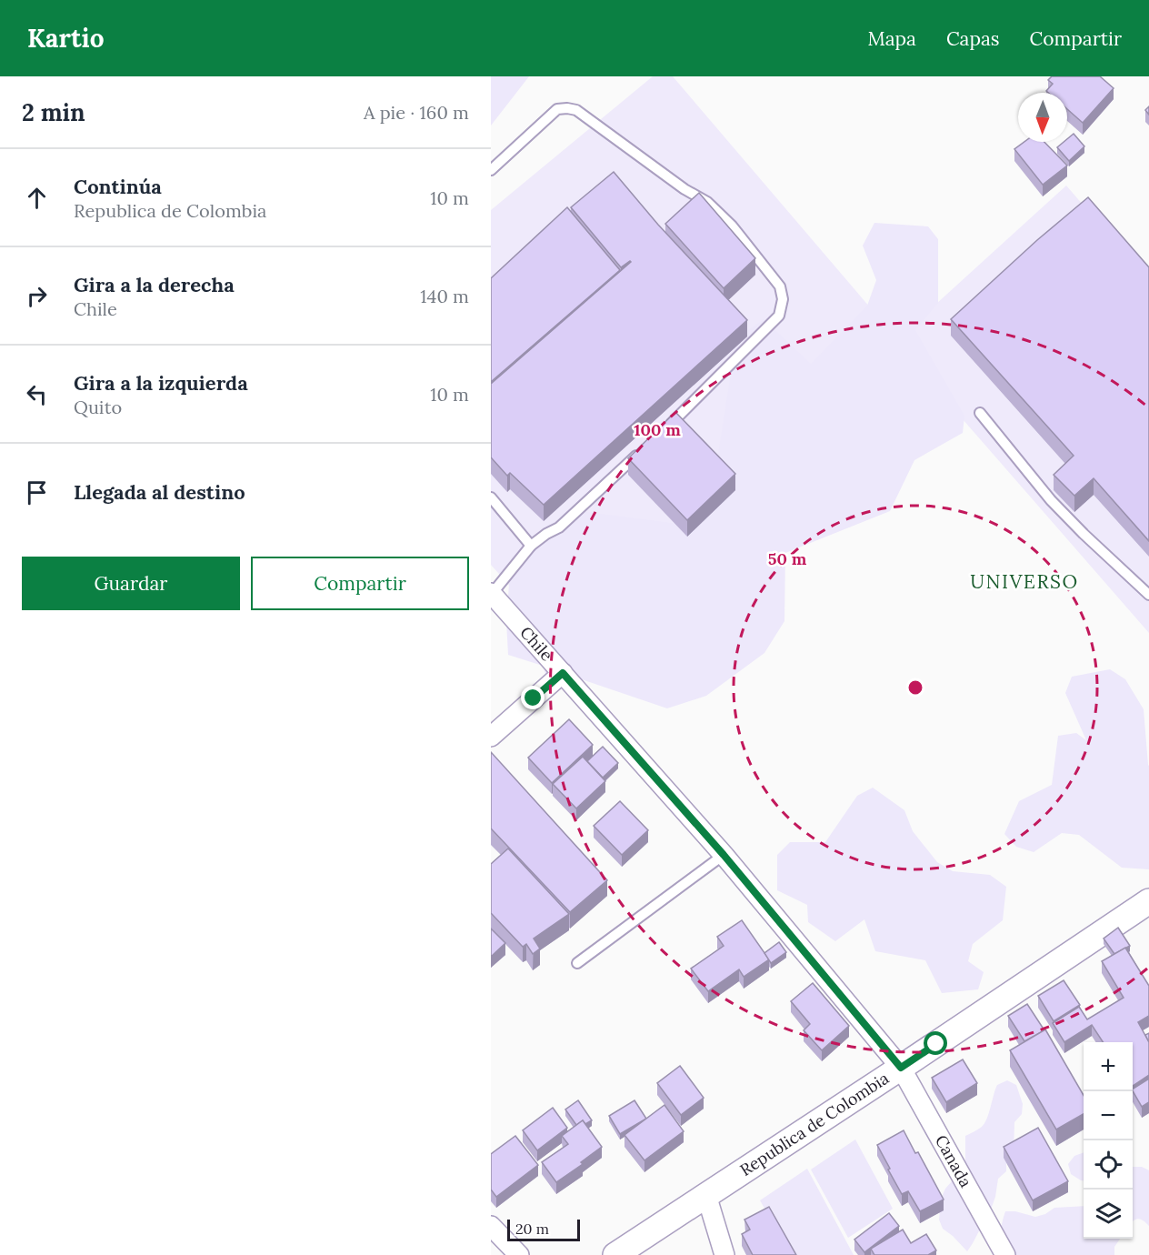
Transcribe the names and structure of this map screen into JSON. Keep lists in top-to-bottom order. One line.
{"streets":{"street":["Chile","Republica de Colombia","Canada"]},"crossings":[["Chile","Republica de Colombia"],["Chile","Canada"],["Republica de Colombia","Canada"]],"districts":["UNIVERSO"],"scale_bar":"20 m","north":"bottom","page":{"header":"Kartio","nav":["Mapa","Capas","Compartir"],"heading":["2 min","A pie · 160 m"],"list":[["Continúa","Republica de Colombia","10 m"],["Gira a la derecha","Chile","140 m"],["Gira a la izquierda","Quito","10 m"],"Llegada al destino"],"buttons":["Guardar","Compartir"],"map_buttons":["+","−"],"scale":"20 m"},"rings":["100 m","50 m"]}
